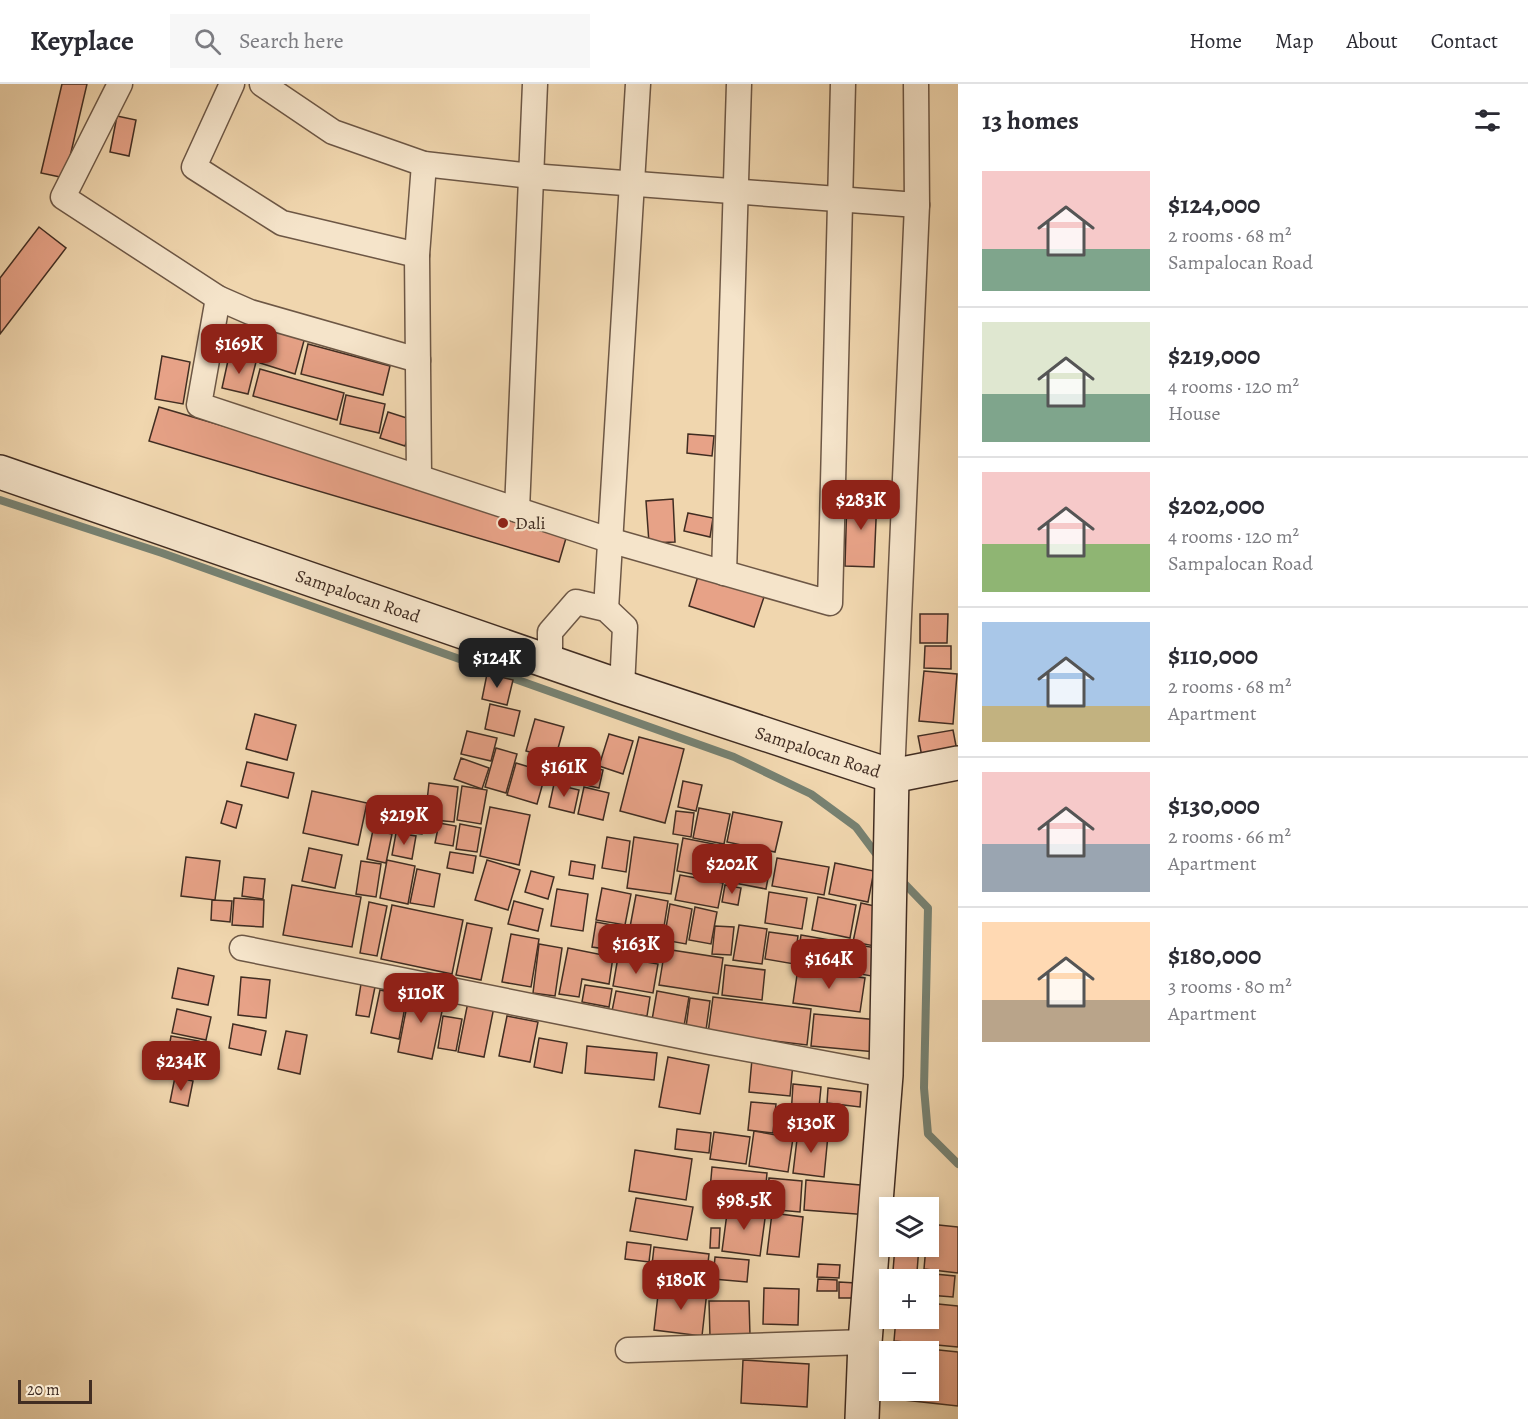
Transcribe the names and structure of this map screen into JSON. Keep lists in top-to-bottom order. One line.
{"streets":{"main road":["Sampalocan Road"]},"places":["Dali"],"scale_bar":"20 m","page":{"header":"Keyplace","search":"Search here","nav":["Home","Map","About","Contact"],"heading":"13 homes","list":[{"name":"$124,000","note":"2 rooms · 68 m² · Sampalocan Road"},{"name":"$219,000","note":"4 rooms · 120 m² · House"},{"name":"$202,000","note":"4 rooms · 120 m² · Sampalocan Road"},{"name":"$110,000","note":"2 rooms · 68 m² · Apartment"},{"name":"$130,000","note":"2 rooms · 66 m² · Apartment"},{"name":"$180,000","note":"3 rooms · 80 m² · Apartment"}],"price":["$169K","$283K","$124K","$161K","$219K","$202K","$163K","$164K","$110K","$234K","$130K","$98.5K","$180K"],"map_buttons":["+","−"],"scale":"20 m"}}
